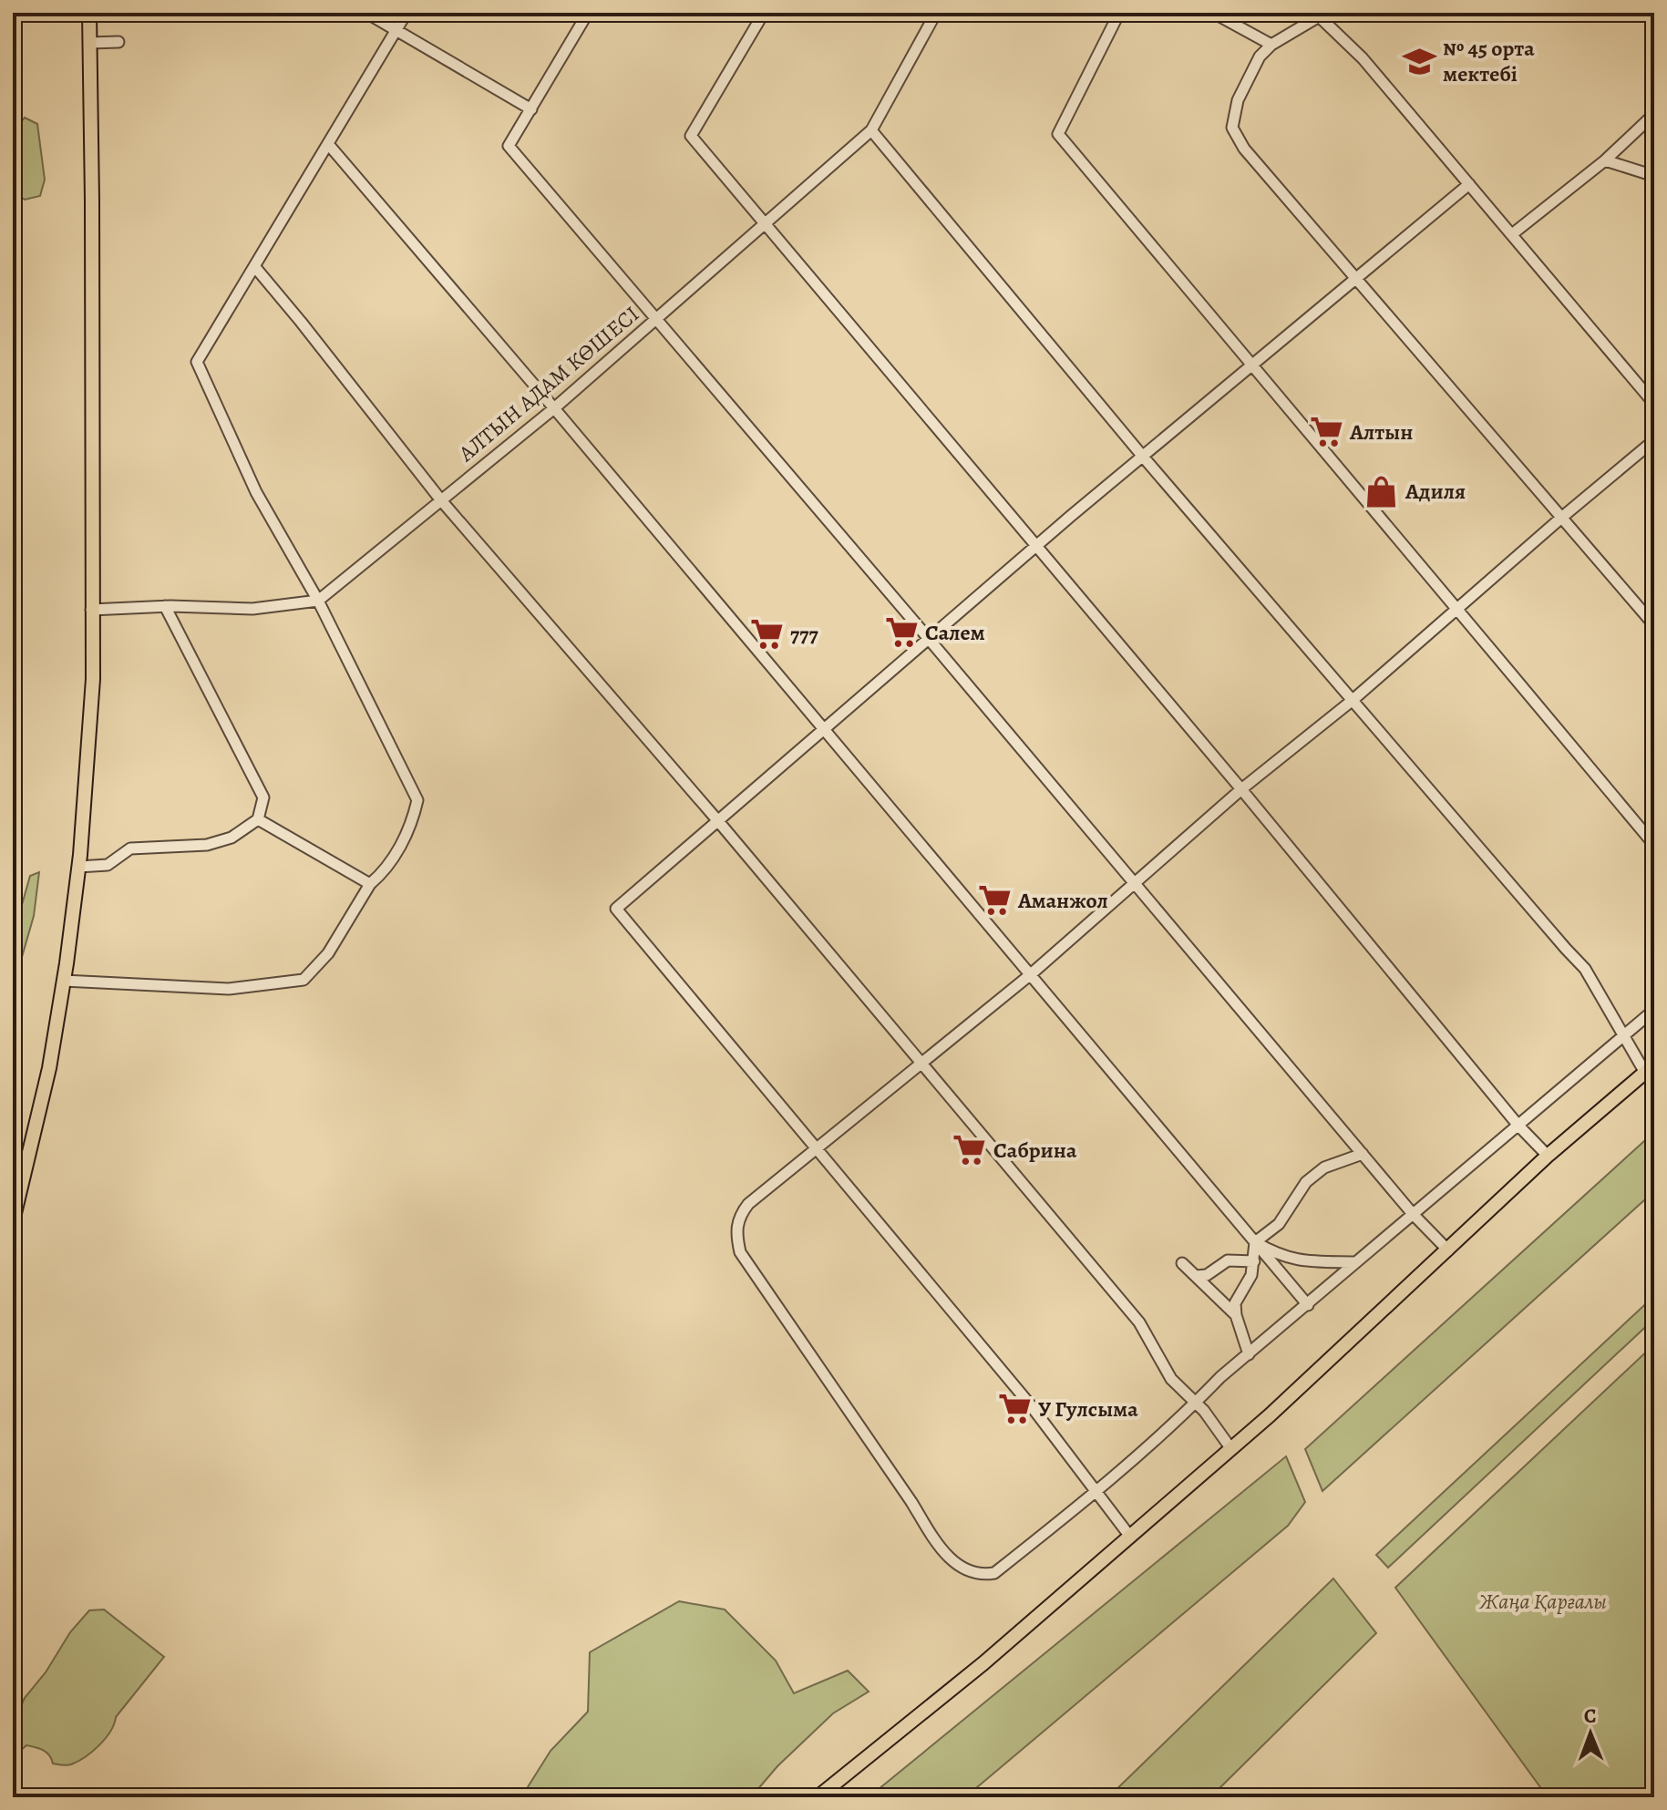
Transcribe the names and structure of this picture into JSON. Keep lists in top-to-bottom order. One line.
{"streets":{"street":["АЛТЫН АДАМ КӨШЕСІ"]},"parks":["Жаңа Қарғалы"],"places":{"school or university":["№ 45 орта мектебі"],"supermarket":["Алтын","Салем","777","Аманжол","Сабрина","У Гулсыма"],"shop":["Адиля"]},"north":"top"}
